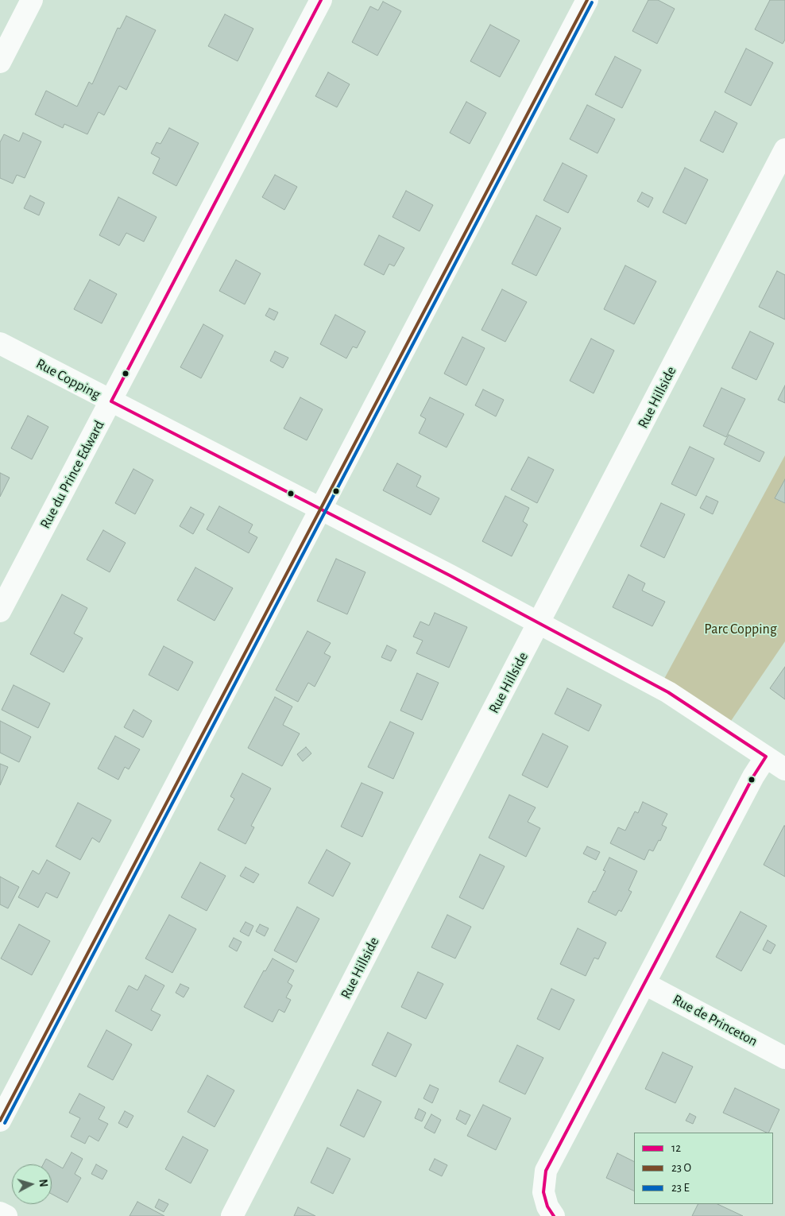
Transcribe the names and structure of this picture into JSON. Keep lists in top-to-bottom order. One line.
{"streets":{"street":["Rue Copping","Rue Hillside","Rue du Prince Edward","Rue de Princeton"]},"crossings":[["Rue Copping","Rue Hillside"],["Rue Copping","Rue du Prince Edward"]],"parks":["Parc Copping"],"lines":["transit line 12"],"legend":["12","23 O","23 E"],"north":"right"}
